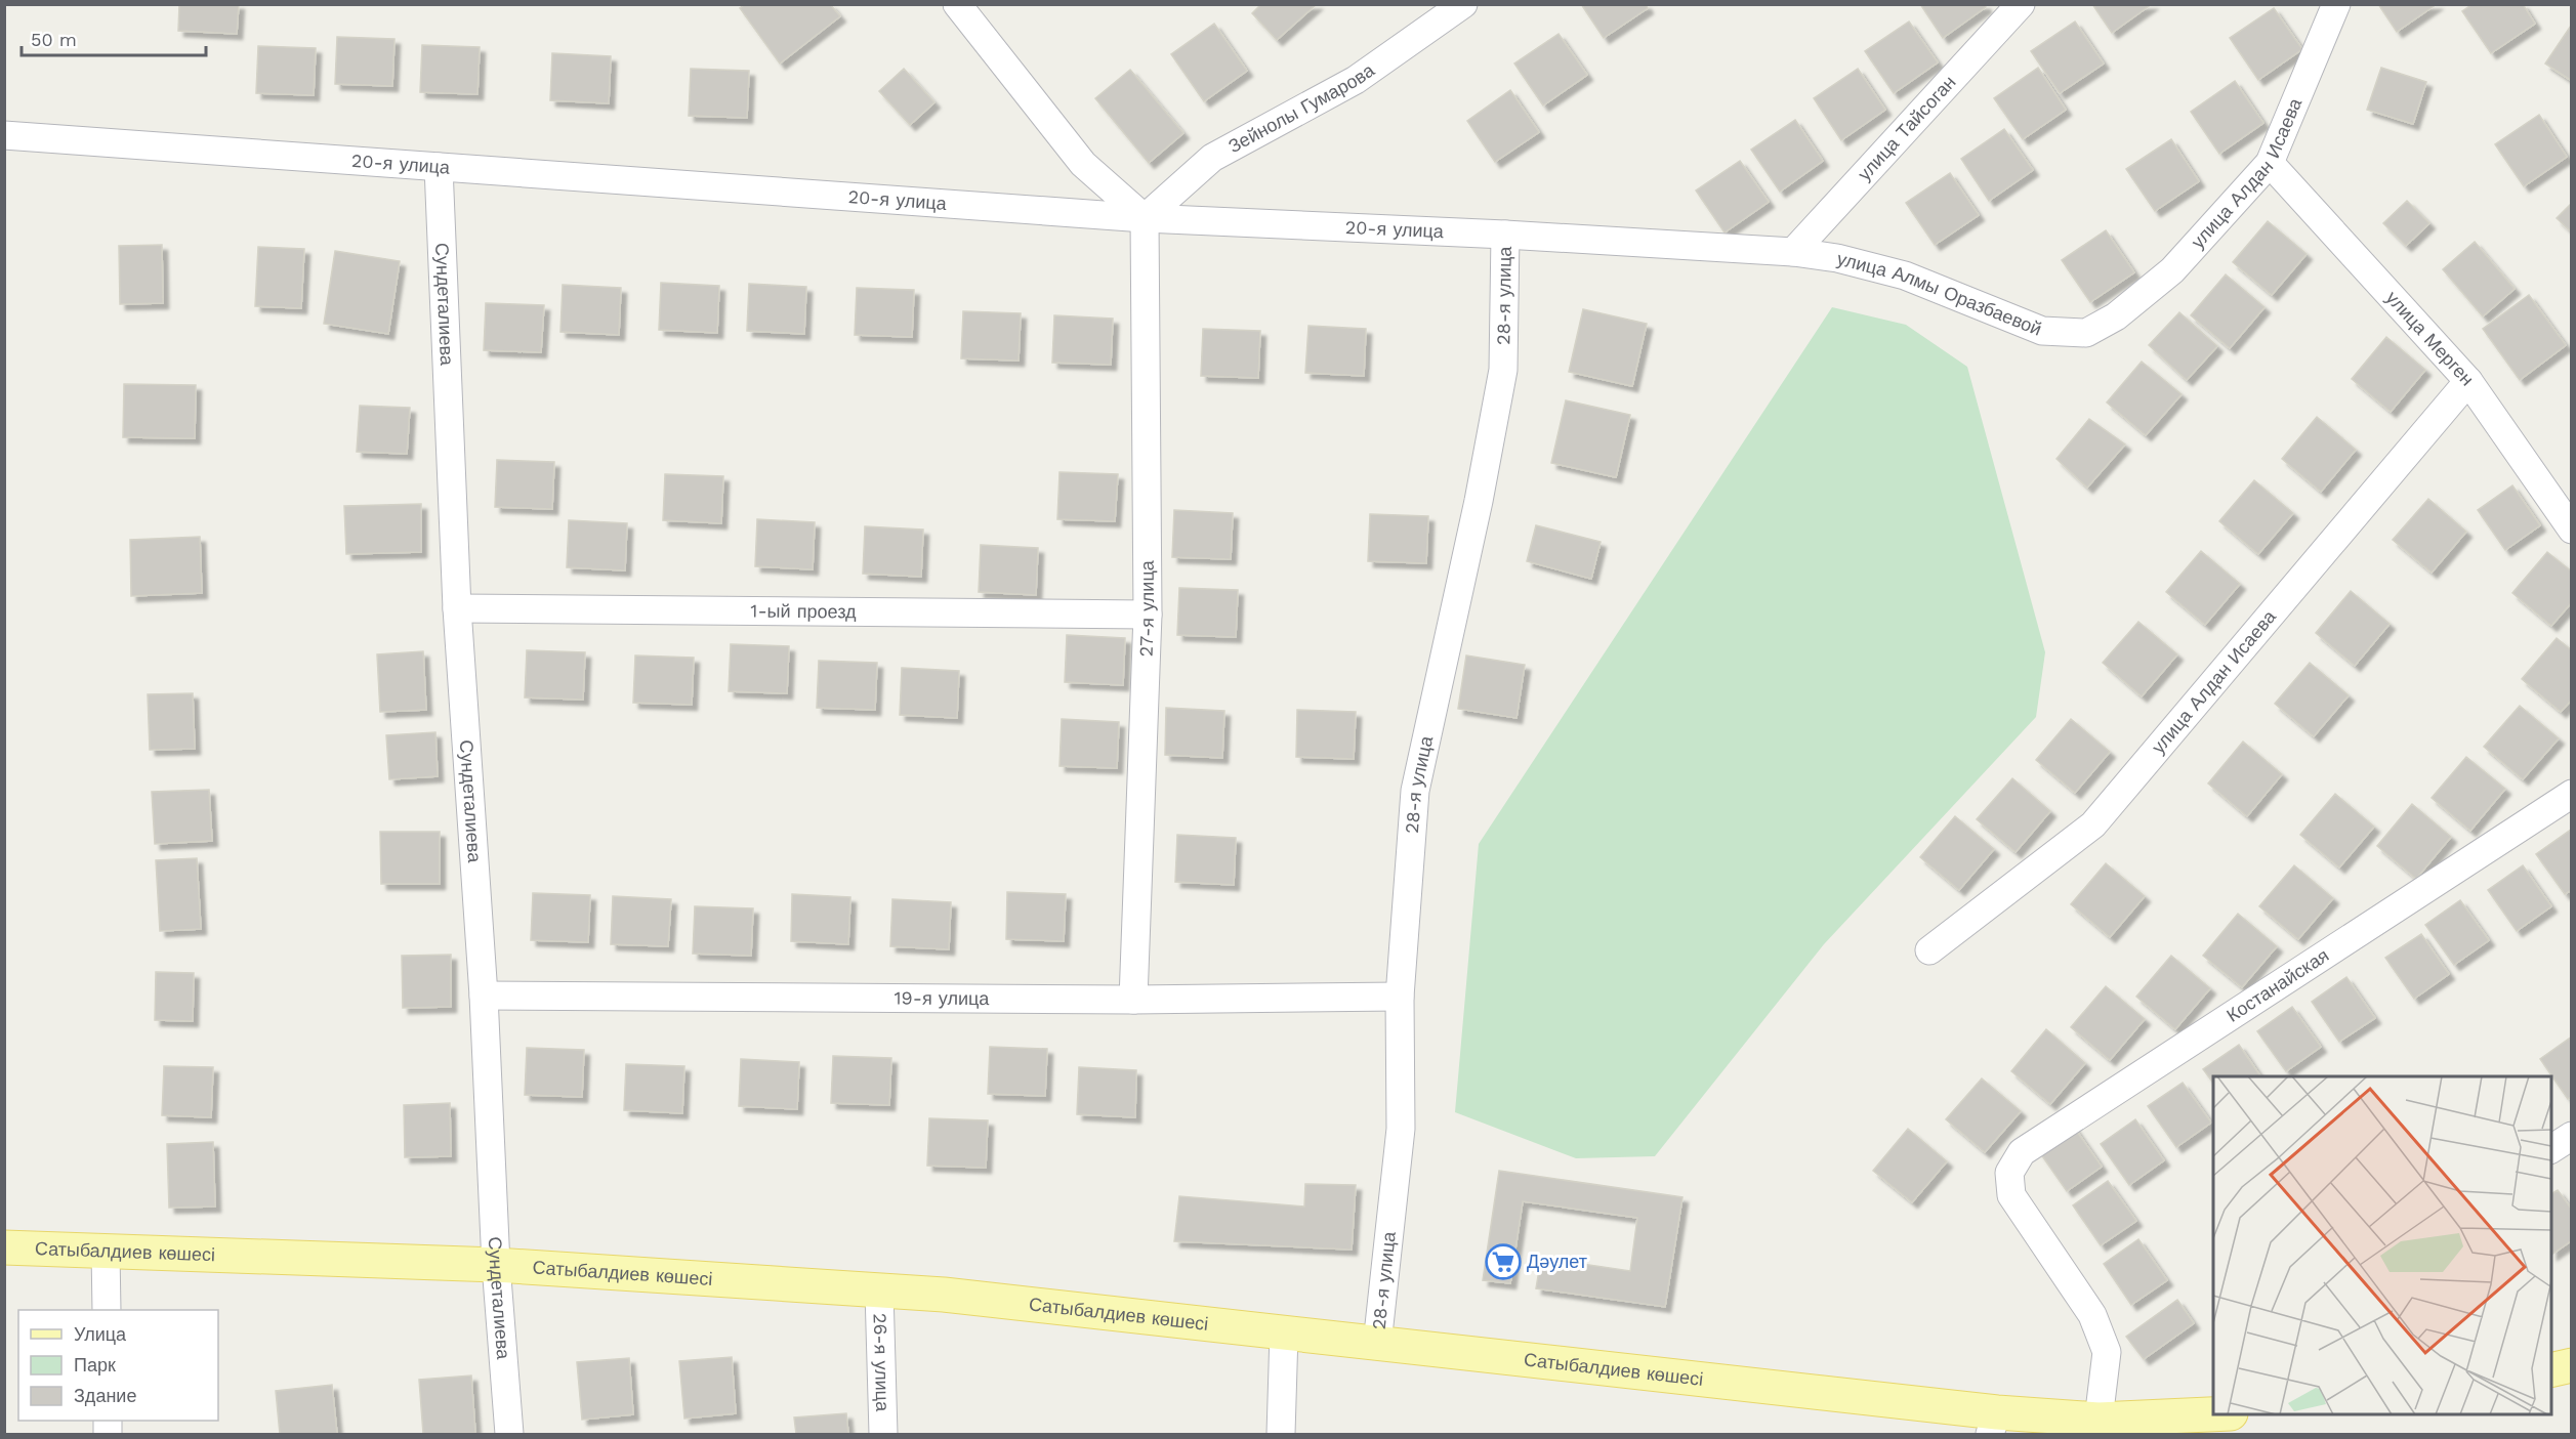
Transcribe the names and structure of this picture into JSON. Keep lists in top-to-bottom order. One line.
{"streets":{"main road":["Сатыбалдиев көшесі"],"street":["Зейнолы Гумарова","улица Тайсоган","20-я улица","улица Алдан Исаева","улица Алмы Оразбаевой","28-я улица","Сундеталиева","улица Мерген","27-я улица","1-ый проезд","Костанайская","19-я улица","26-я улица"]},"crossings":[["Зейнолы Гумарова","20-я улица"],["Зейнолы Гумарова","27-я улица"],["улица Тайсоган","20-я улица"],["улица Тайсоган","улица Алмы Оразбаевой"],["20-я улица","улица Алмы Оразбаевой"],["20-я улица","28-я улица"],["20-я улица","Сундеталиева"],["20-я улица","27-я улица"],["улица Алдан Исаева","улица Алмы Оразбаевой"],["улица Алдан Исаева","улица Мерген"],["28-я улица","19-я улица"],["28-я улица","Сатыбалдиев көшесі"],["Сундеталиева","1-ый проезд"],["Сундеталиева","19-я улица"],["Сундеталиева","Сатыбалдиев көшесі"],["27-я улица","1-ый проезд"],["27-я улица","19-я улица"],["Костанайская","Сатыбалдиев көшесі"],["Сатыбалдиев көшесі","26-я улица"]],"places":{"supermarket":["Дәулет"]},"legend":["Улица","Парк","Здание"],"scale_bar":"50 m"}
